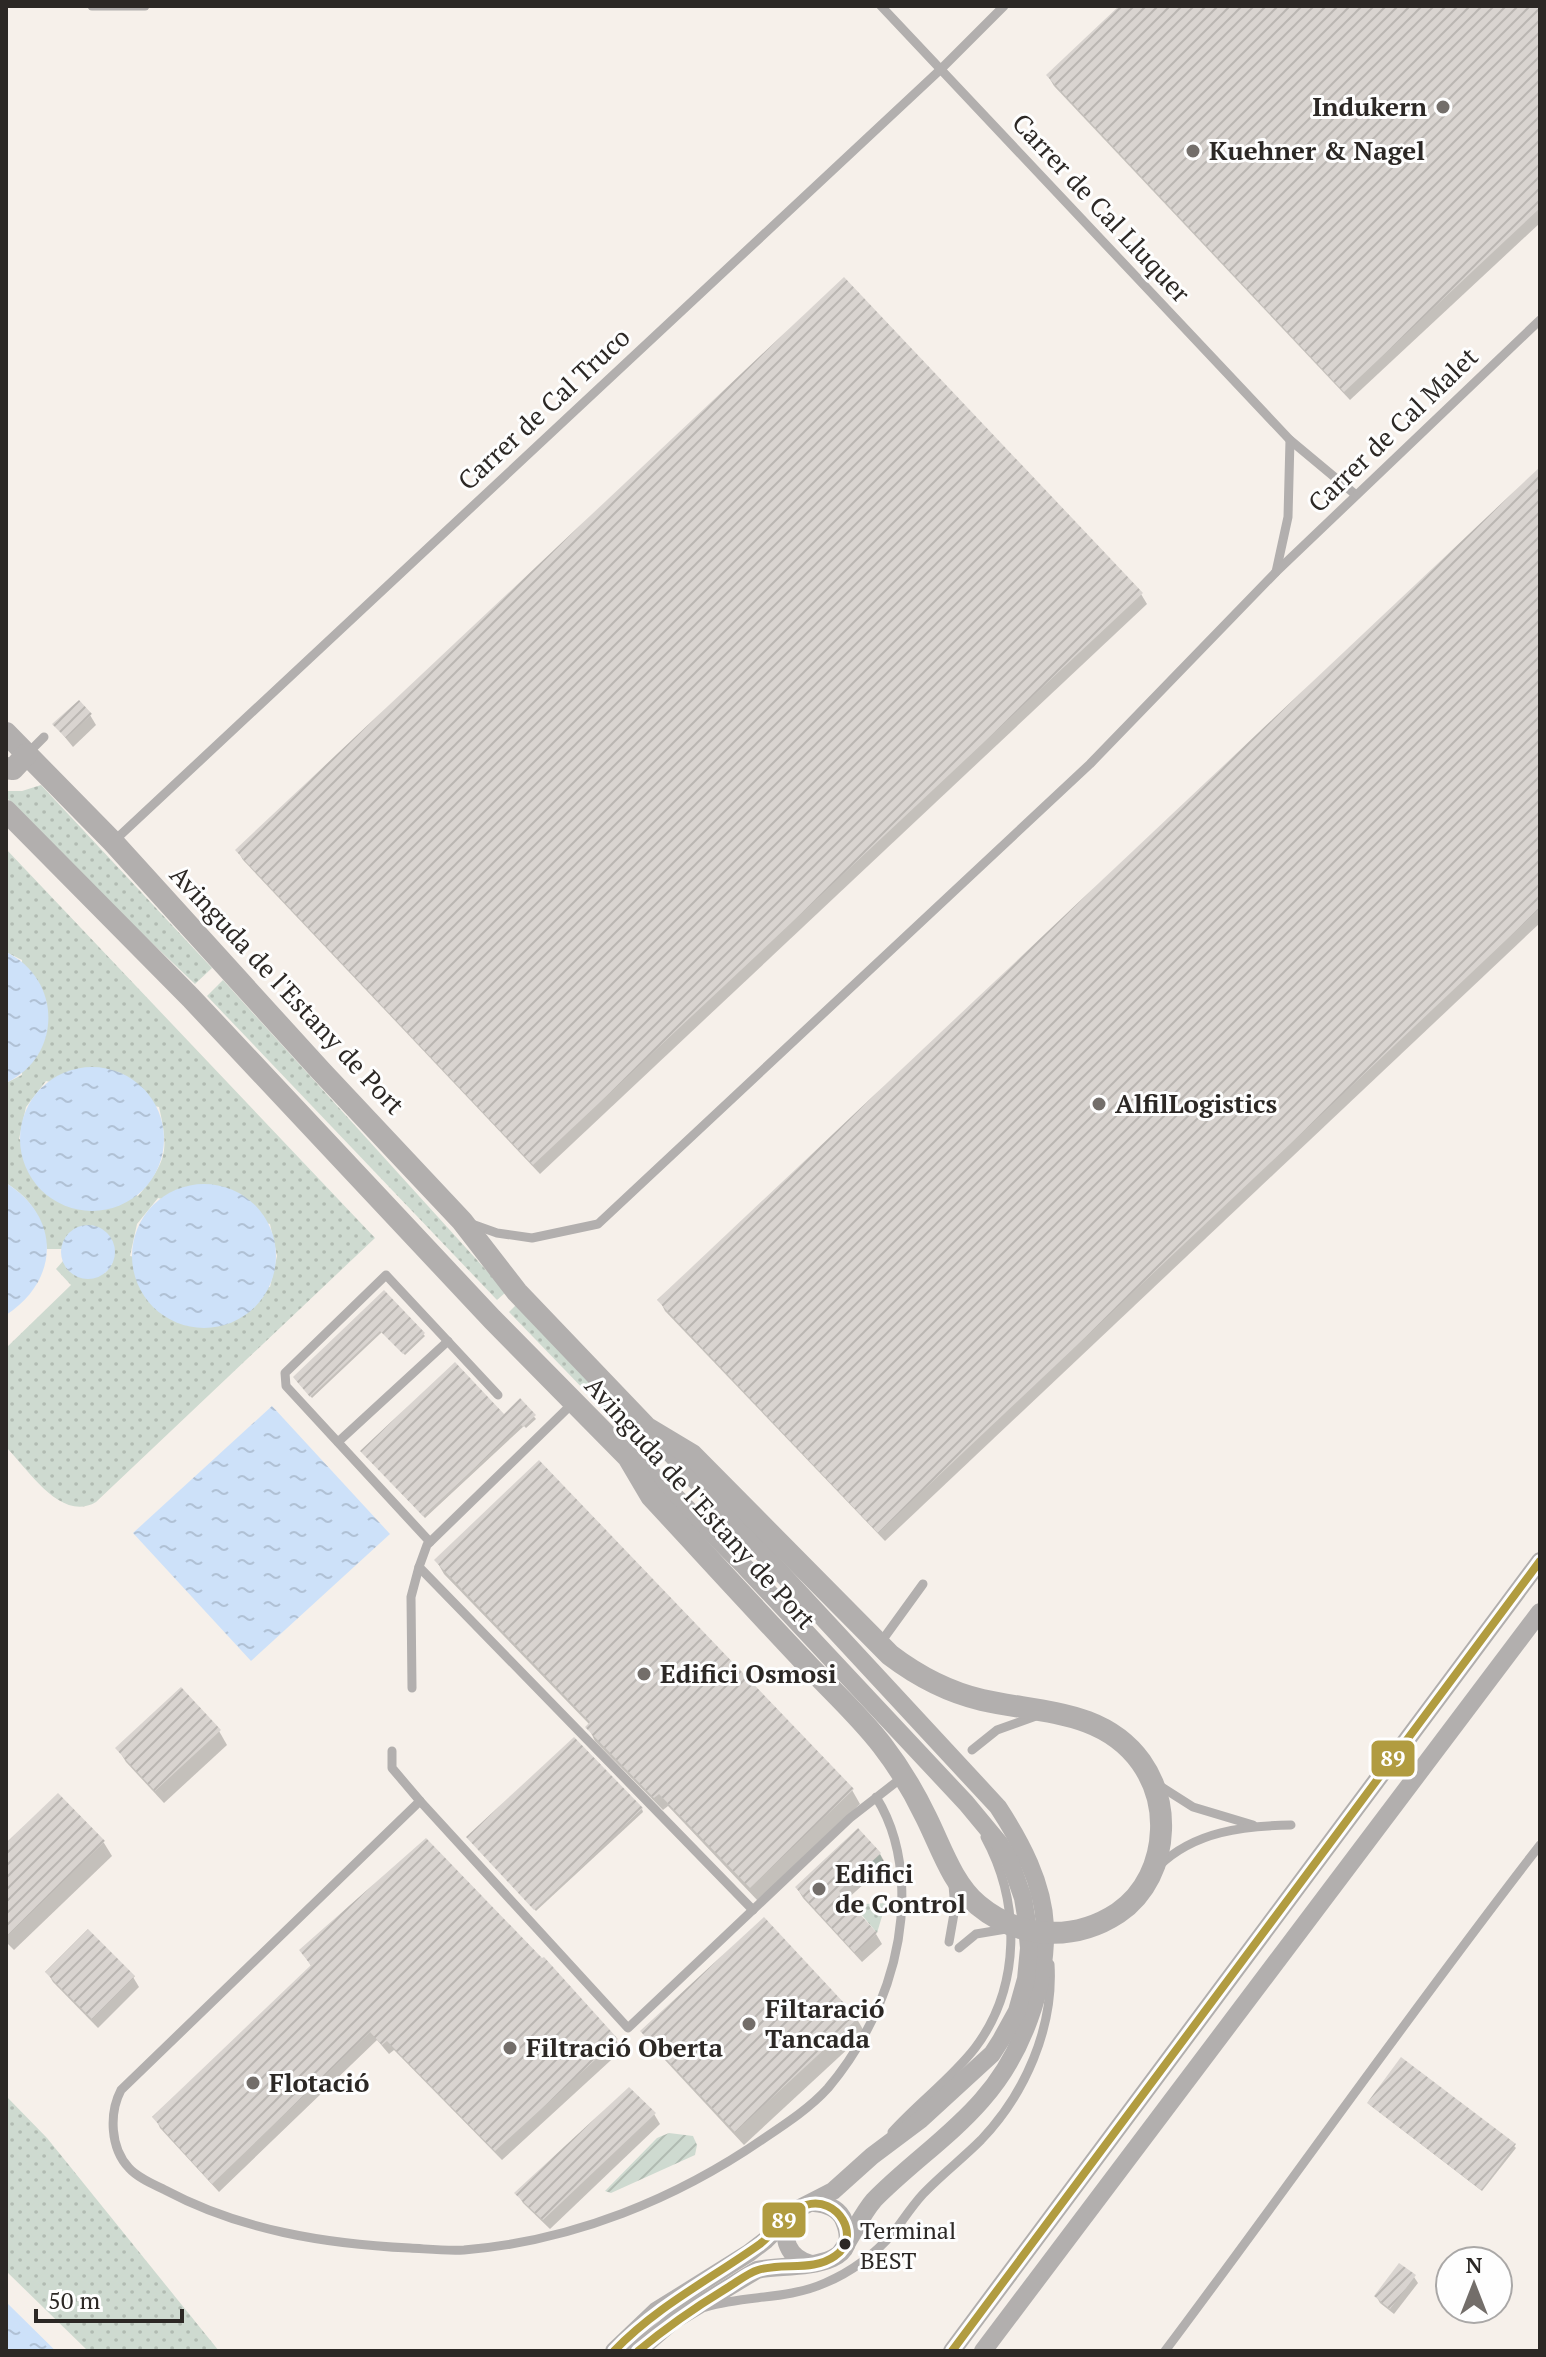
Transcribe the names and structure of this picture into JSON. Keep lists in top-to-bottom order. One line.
{"streets":{"street":["Avinguda de l'Estany de Port"],"lane":["Carrer de Cal Lluquer","Carrer de Cal Truco","Carrer de Cal Malet"]},"crossings":[["Carrer de Cal Lluquer","Carrer de Cal Truco"],["Carrer de Cal Lluquer","Carrer de Cal Malet"],["Carrer de Cal Truco","Avinguda de l'Estany de Port"],["Carrer de Cal Malet","Avinguda de l'Estany de Port"]],"places":["Indukern","Kuehner & Nagel","AlfilLogistics","Edifici Osmosi","Edifici de Control","Filtaració Tancada","Filtració Oberta","Flotació","Terminal BEST"],"lines":["transit line 89"],"scale_bar":"50 m","north":"top"}
